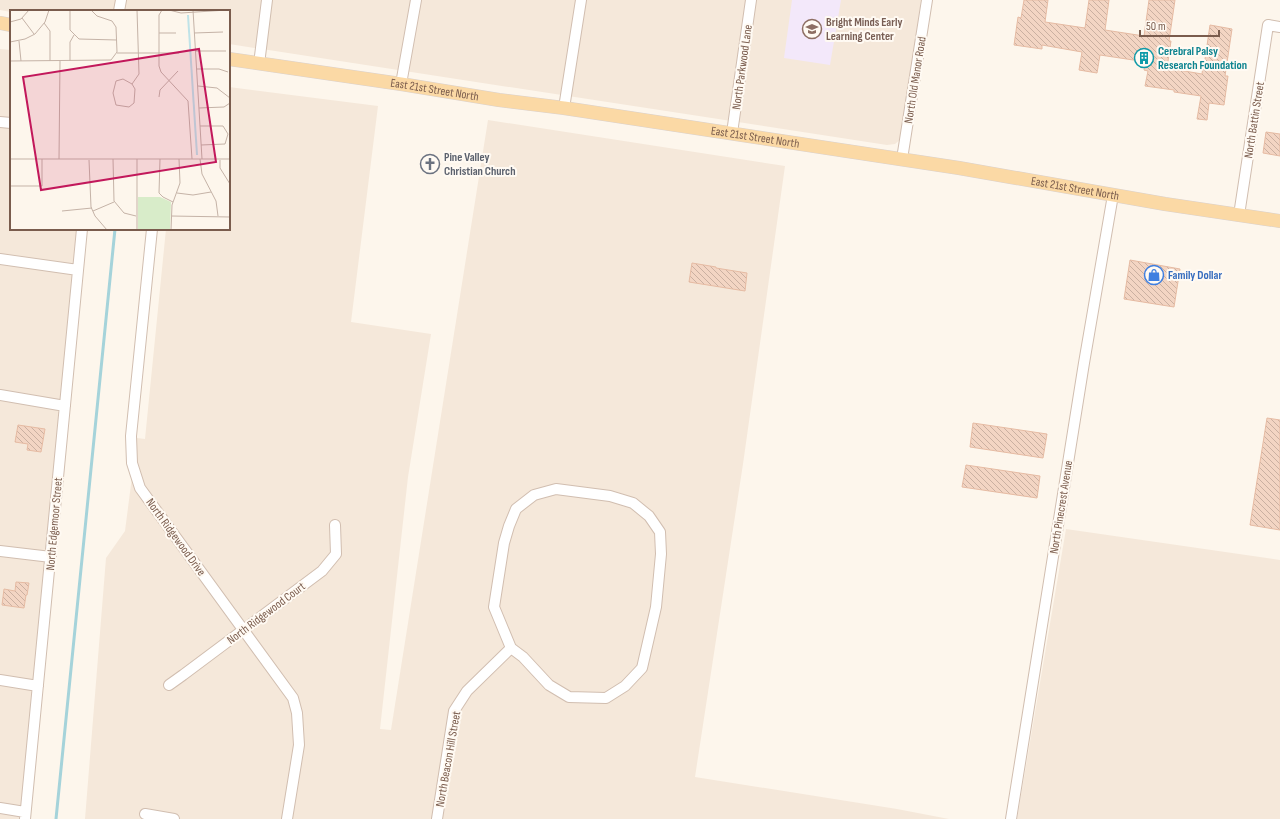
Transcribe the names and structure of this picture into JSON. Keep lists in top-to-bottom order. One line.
{"streets":{"main road":["East 21st Street North"],"street":["North Parkwood Lane","North Old Manor Road","North Battin Street","North Pinecrest Avenue","North Edgemoor Street","North Ridgewood Drive","North Ridgewood Court","North Beacon Hill Street"]},"crossings":[["North Parkwood Lane","East 21st Street North"],["North Old Manor Road","East 21st Street North"],["East 21st Street North","North Battin Street"],["East 21st Street North","North Pinecrest Avenue"],["North Ridgewood Drive","North Ridgewood Court"]],"places":{"school or university":["Bright Minds Early Learning Center"],"building":["Cerebral Palsy Research Foundation"],"church":["Pine Valley Christian Church"],"shop":["Family Dollar"]},"scale_bar":"50 m"}
